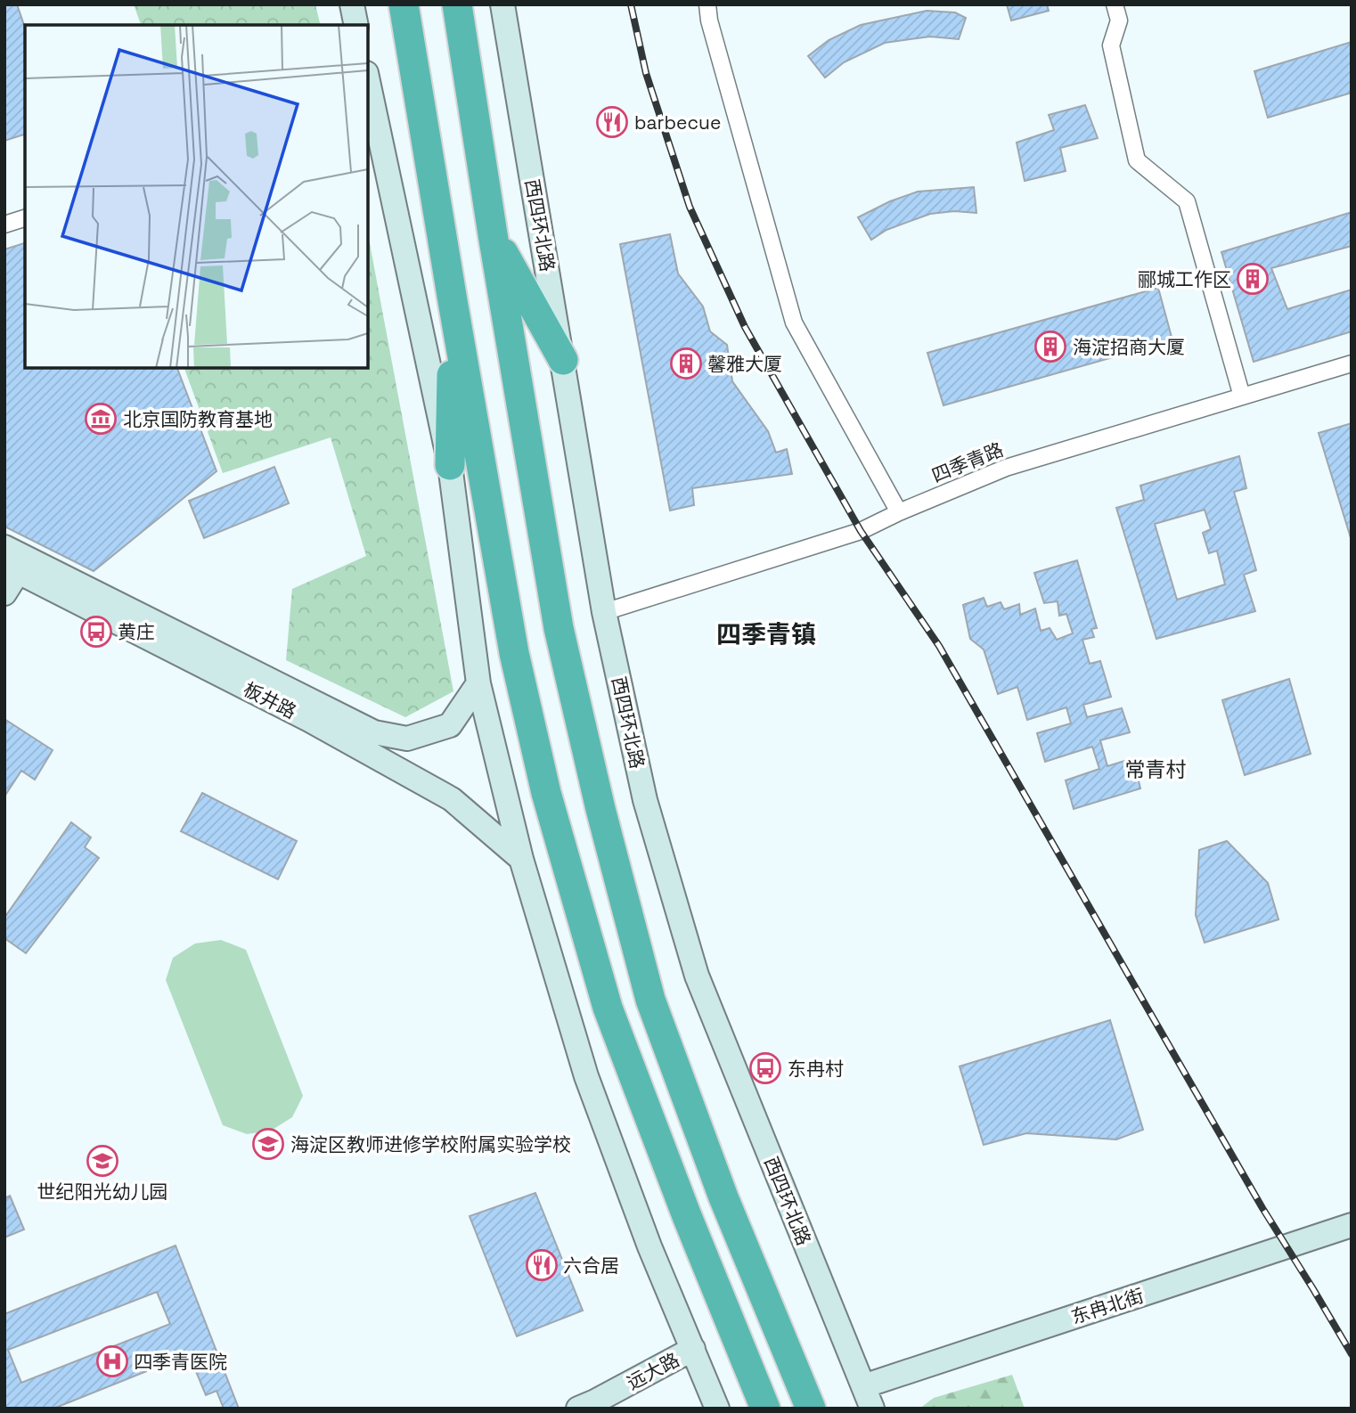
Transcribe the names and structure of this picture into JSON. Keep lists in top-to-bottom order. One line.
{"streets":{"street":["西四环北路","四季青路","板井路","东冉北街","远大路"]},"crossings":[["西四环北路","四季青路"],["西四环北路","东冉北街"]],"districts":["四季青镇","常青村"],"places":{"restaurant":["barbecue","六合居"],"building":["郦城工作区","海淀招商大厦","馨雅大厦"],"museum":["北京国防教育基地"],"bus stop":["黄庄","东冉村"],"school or university":["海淀区教师进修学校附属实验学校","世纪阳光幼儿园"],"hospital":["四季青医院"]}}
